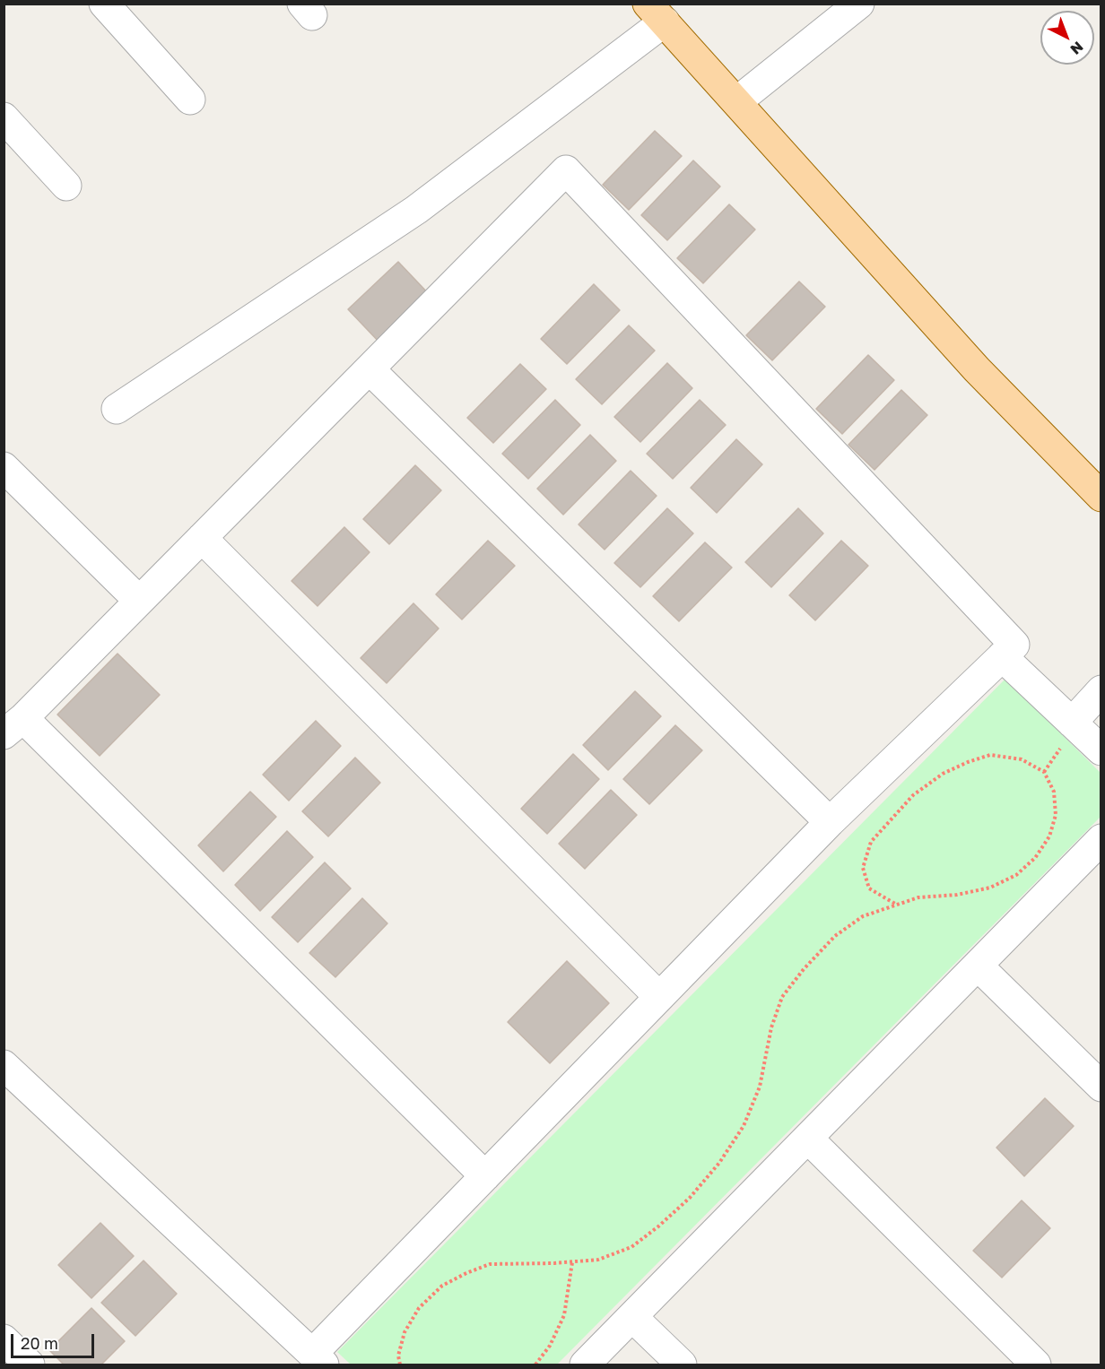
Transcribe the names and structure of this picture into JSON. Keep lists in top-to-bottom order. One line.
{"scale_bar":"20 m","north":"bottom right"}
